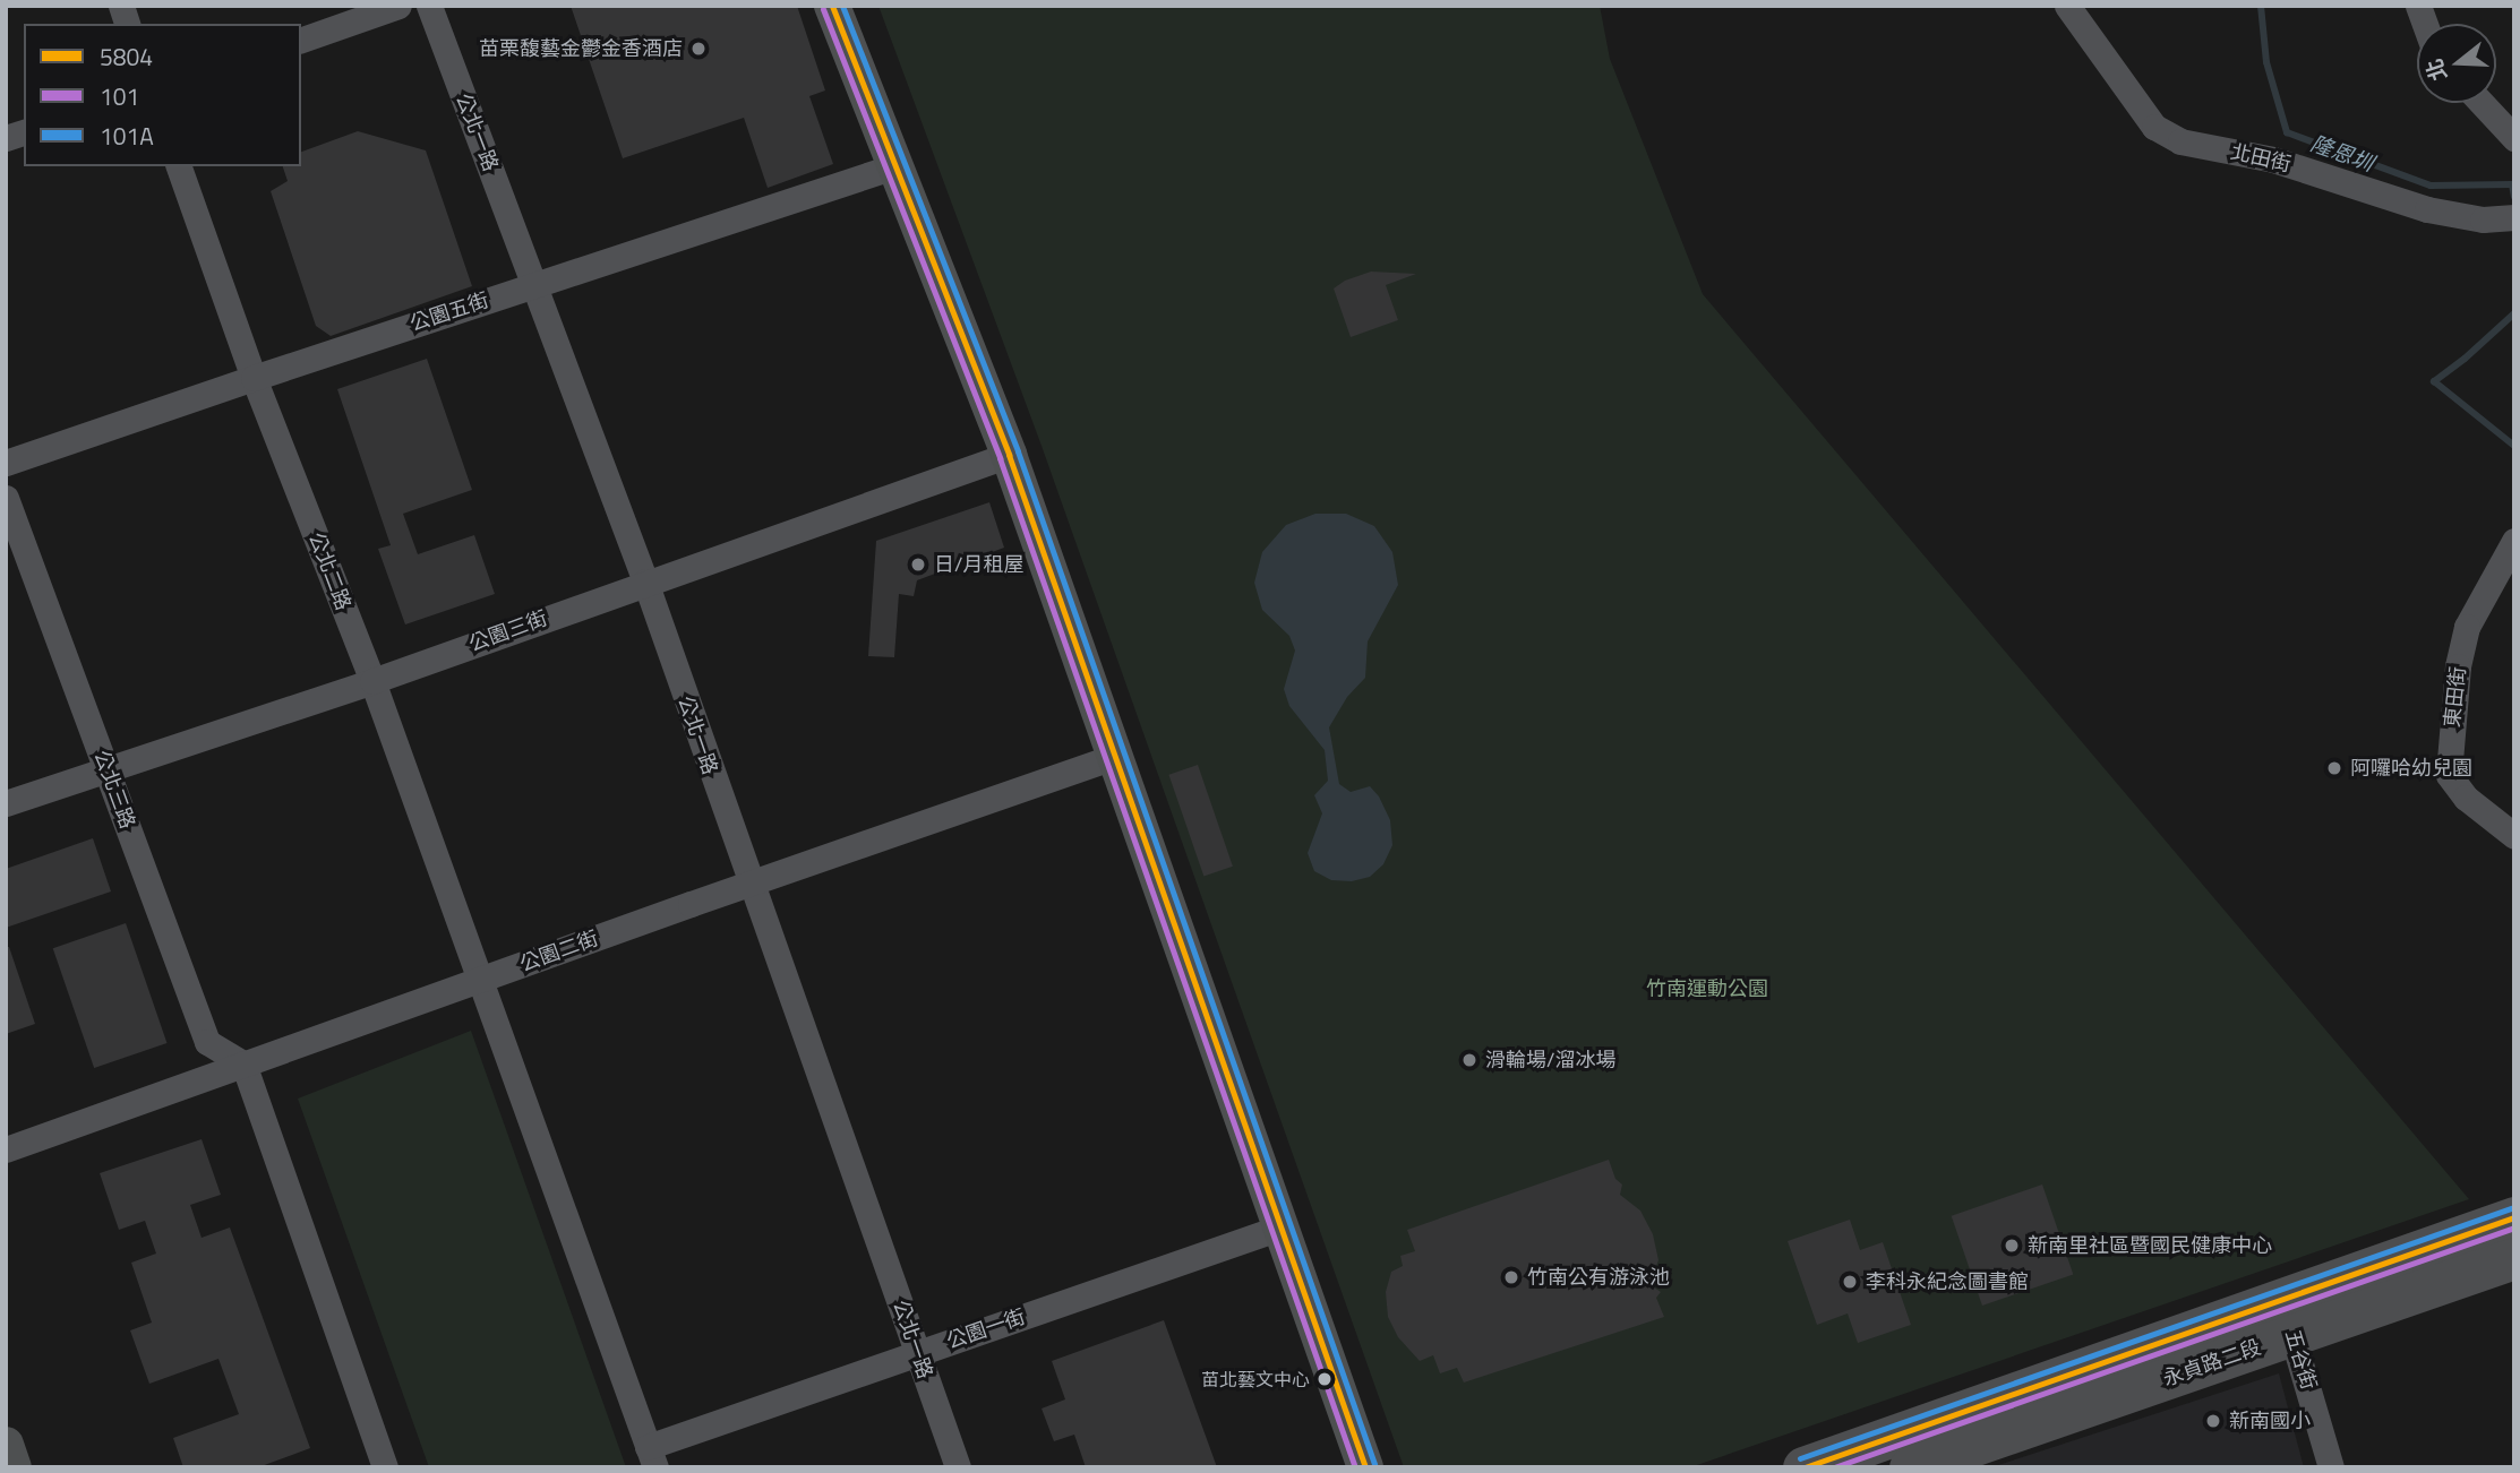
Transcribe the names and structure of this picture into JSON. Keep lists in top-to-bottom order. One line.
{"streets":{"main road":["永貞路二段"],"street":["公北一路","北田街","公園五街","公北二路","公園三街","東田街","公北三路","公園二街","公園一街","五谷街"]},"crossings":[["公北一路","公園五街"],["公北一路","公園三街"],["公北一路","公園二街"],["公北一路","公園一街"],["公園五街","公北二路"],["公北二路","公園三街"],["公北二路","公園二街"],["公北二路","公園一街"],["公園三街","公北三路"],["公北三路","公園二街"],["五谷街","永貞路二段"]],"water":["隆恩圳"],"parks":["竹南運動公園"],"places":["苗栗馥藝金鬱金香酒店","日/月租屋","阿囉哈幼兒園","滑輪場/溜冰場","新南里社區暨國民健康中心","竹南公有游泳池","李科永紀念圖書館","苗北藝文中心","新南國小"],"lines":["transit line 5804","transit line 101A","transit line 101"],"legend":["5804","101","101A"],"north":"left"}
